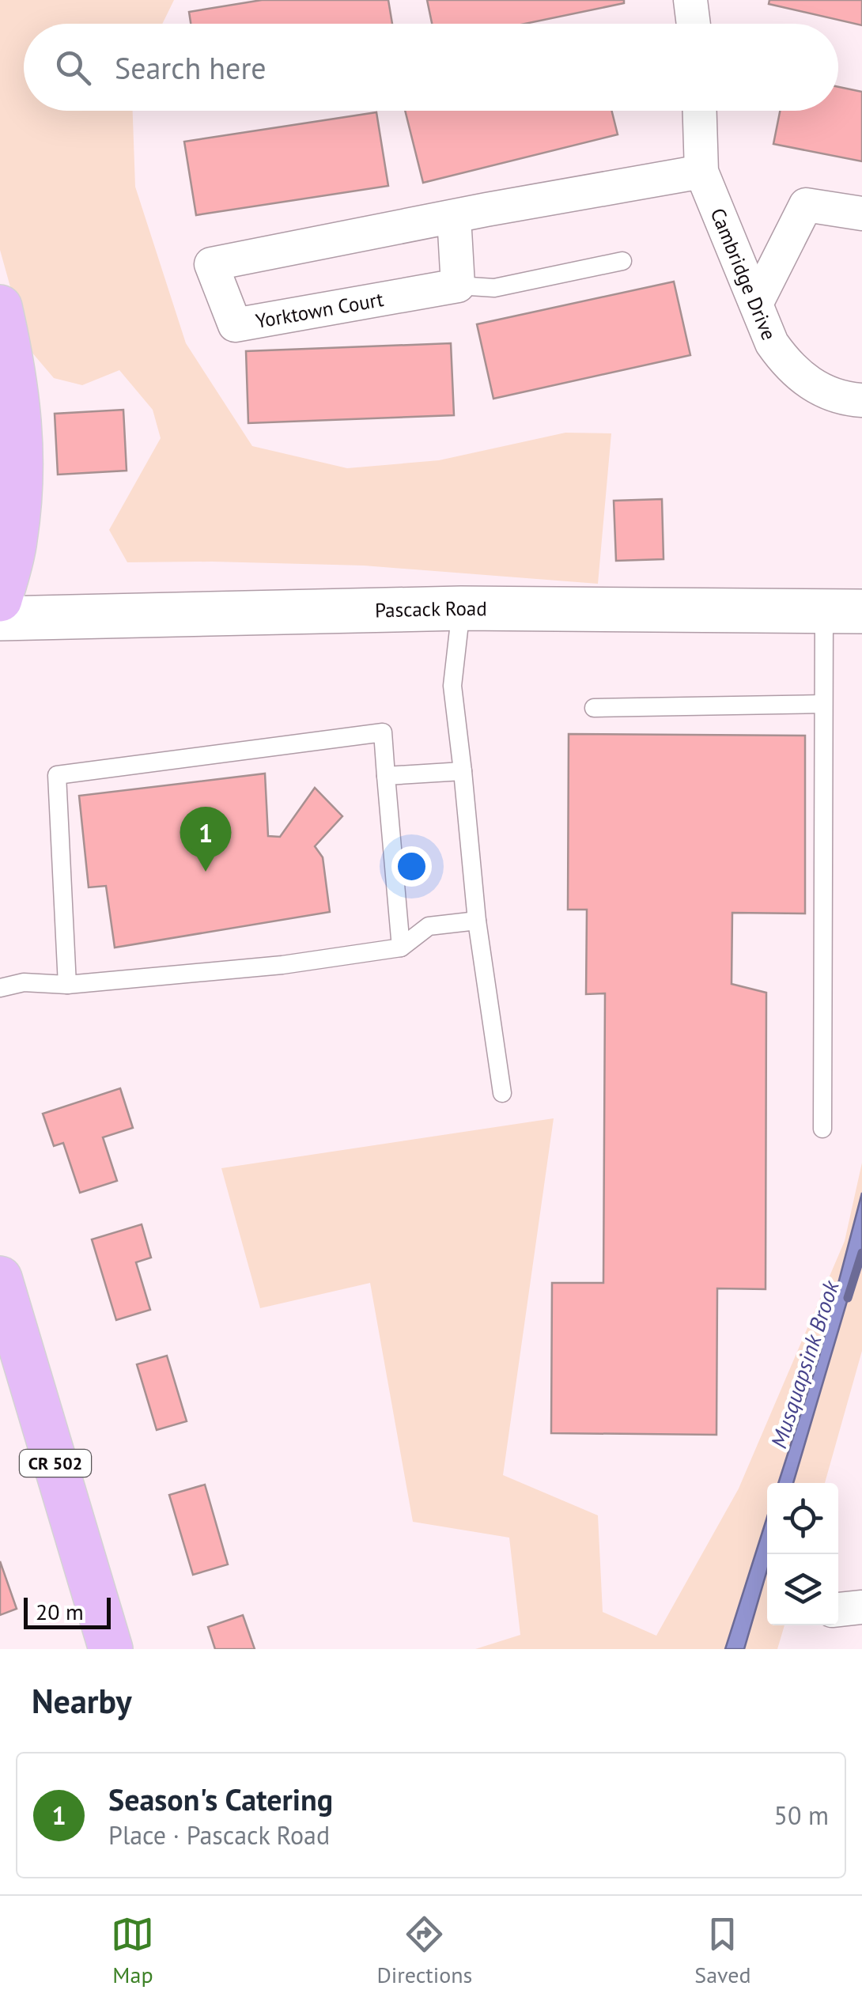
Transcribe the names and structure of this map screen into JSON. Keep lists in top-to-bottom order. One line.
{"streets":{"main road":["CR 502"],"street":["Cambridge Drive","Yorktown Court","Pascack Road"]},"crossings":[["Cambridge Drive","Yorktown Court"]],"water":["Musquapsink Brook"],"scale_bar":"20 m","page":{"search":"Search here","pins":"1","scale":"20 m","heading":"Nearby","list":[{"mark":"1","name":"Season's Catering","note":"Place · Pascack Road","value":"50 m"}],"nav":["Map","Directions","Saved"]}}
